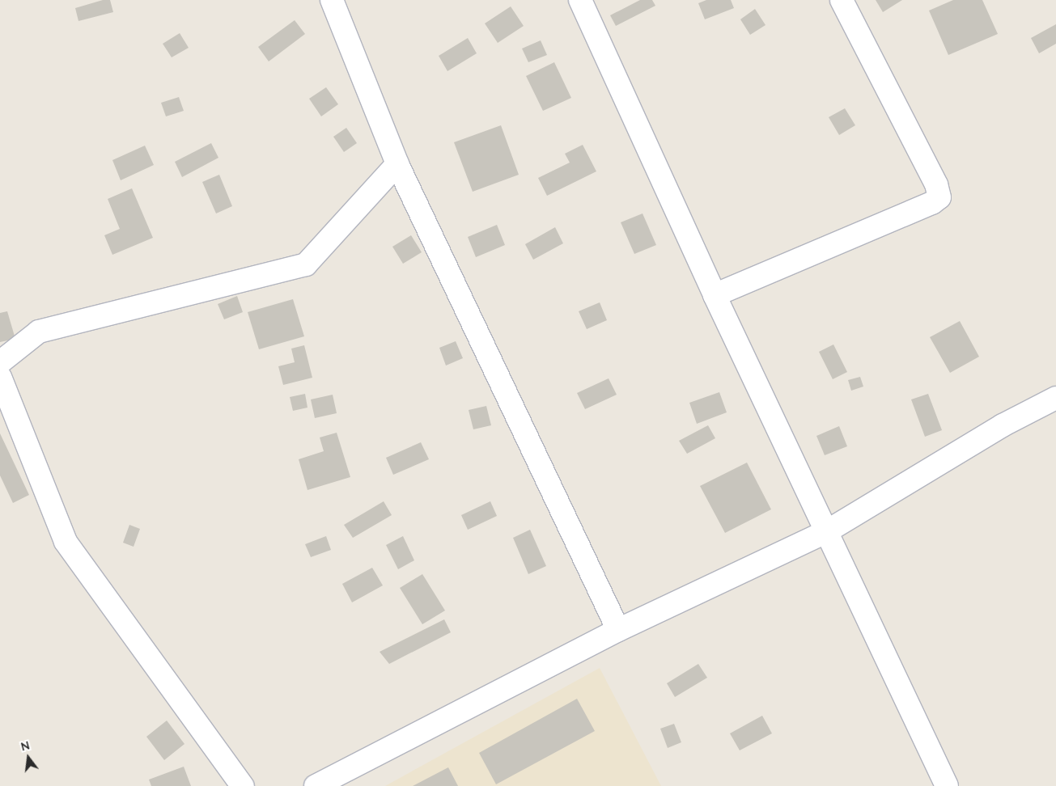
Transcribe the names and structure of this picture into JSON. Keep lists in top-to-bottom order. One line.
{"north":"top"}
